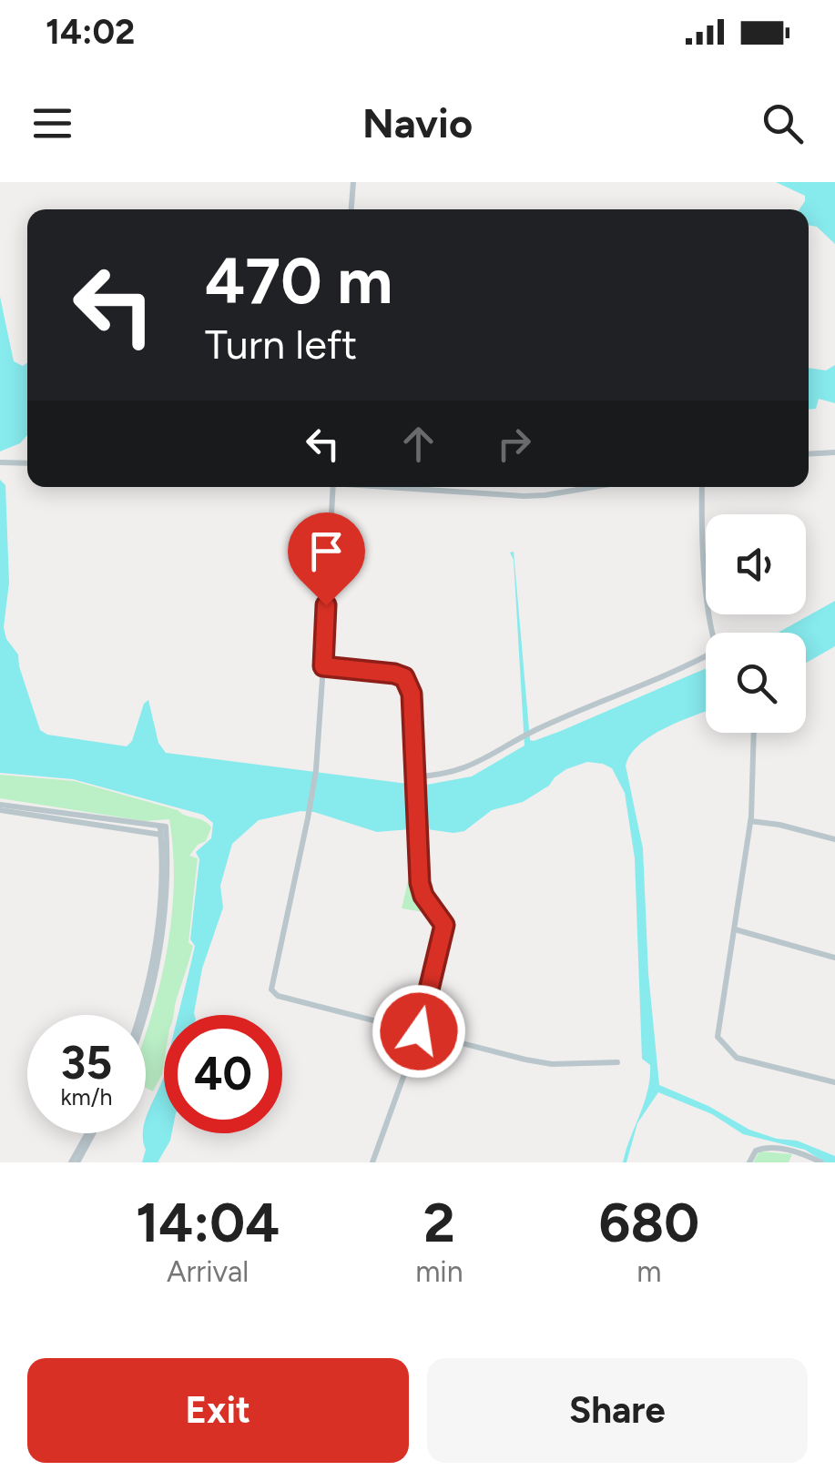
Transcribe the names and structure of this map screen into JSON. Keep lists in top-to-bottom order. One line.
{"page":{"status":"14:02","header":"Navio","turn":["470 m","Turn left"],"speed":"35 km/h","limit":"40","eta":["14:04","Arrival","2","min","680","m"],"buttons":["Exit","Share"]}}
